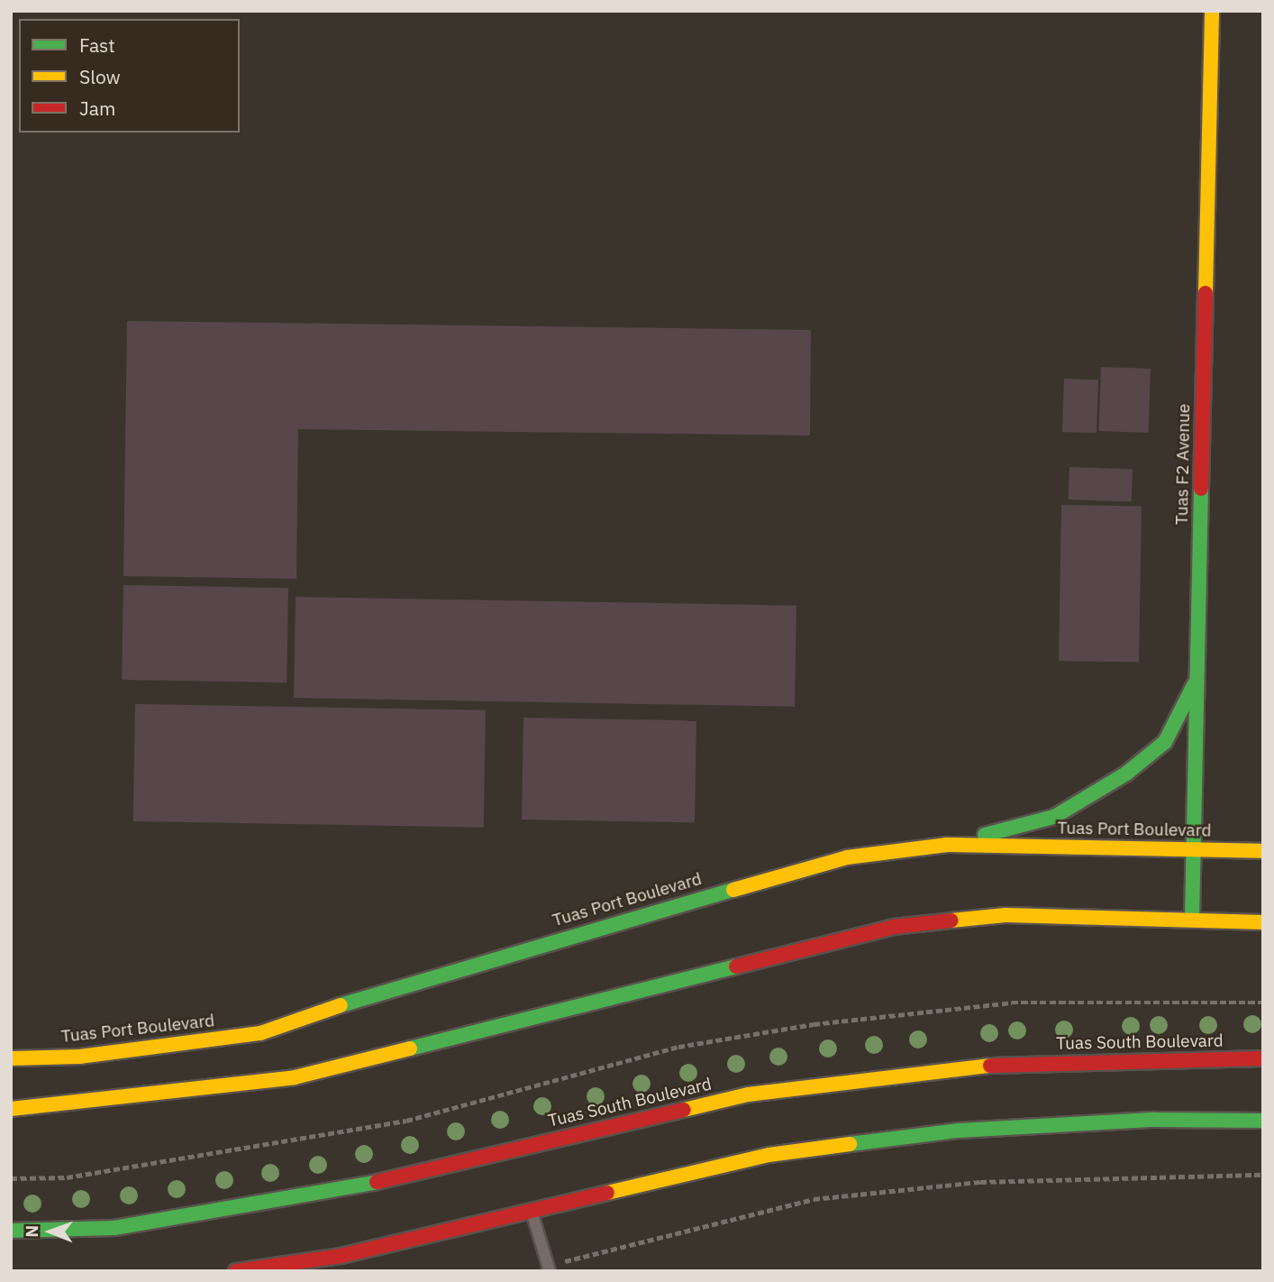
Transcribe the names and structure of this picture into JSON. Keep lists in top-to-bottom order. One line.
{"streets":{"street":["Tuas F2 Avenue","Tuas Port Boulevard","Tuas South Boulevard"]},"crossings":[["Tuas F2 Avenue","Tuas Port Boulevard"]],"legend":["Fast","Slow","Jam"],"north":"left"}
